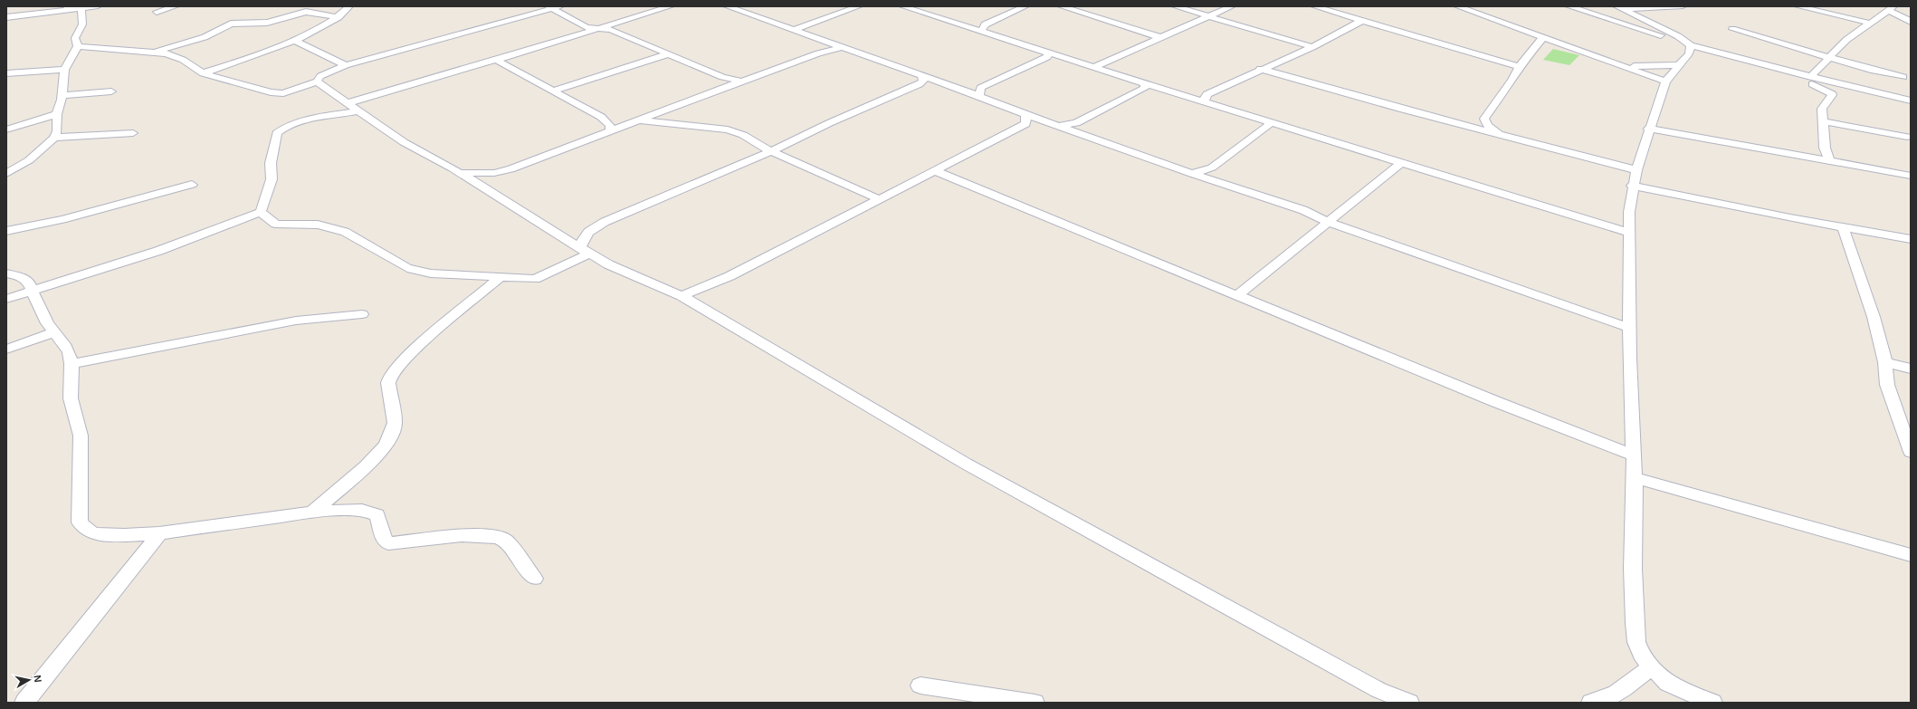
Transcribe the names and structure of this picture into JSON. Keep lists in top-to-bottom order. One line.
{"north":"right"}
